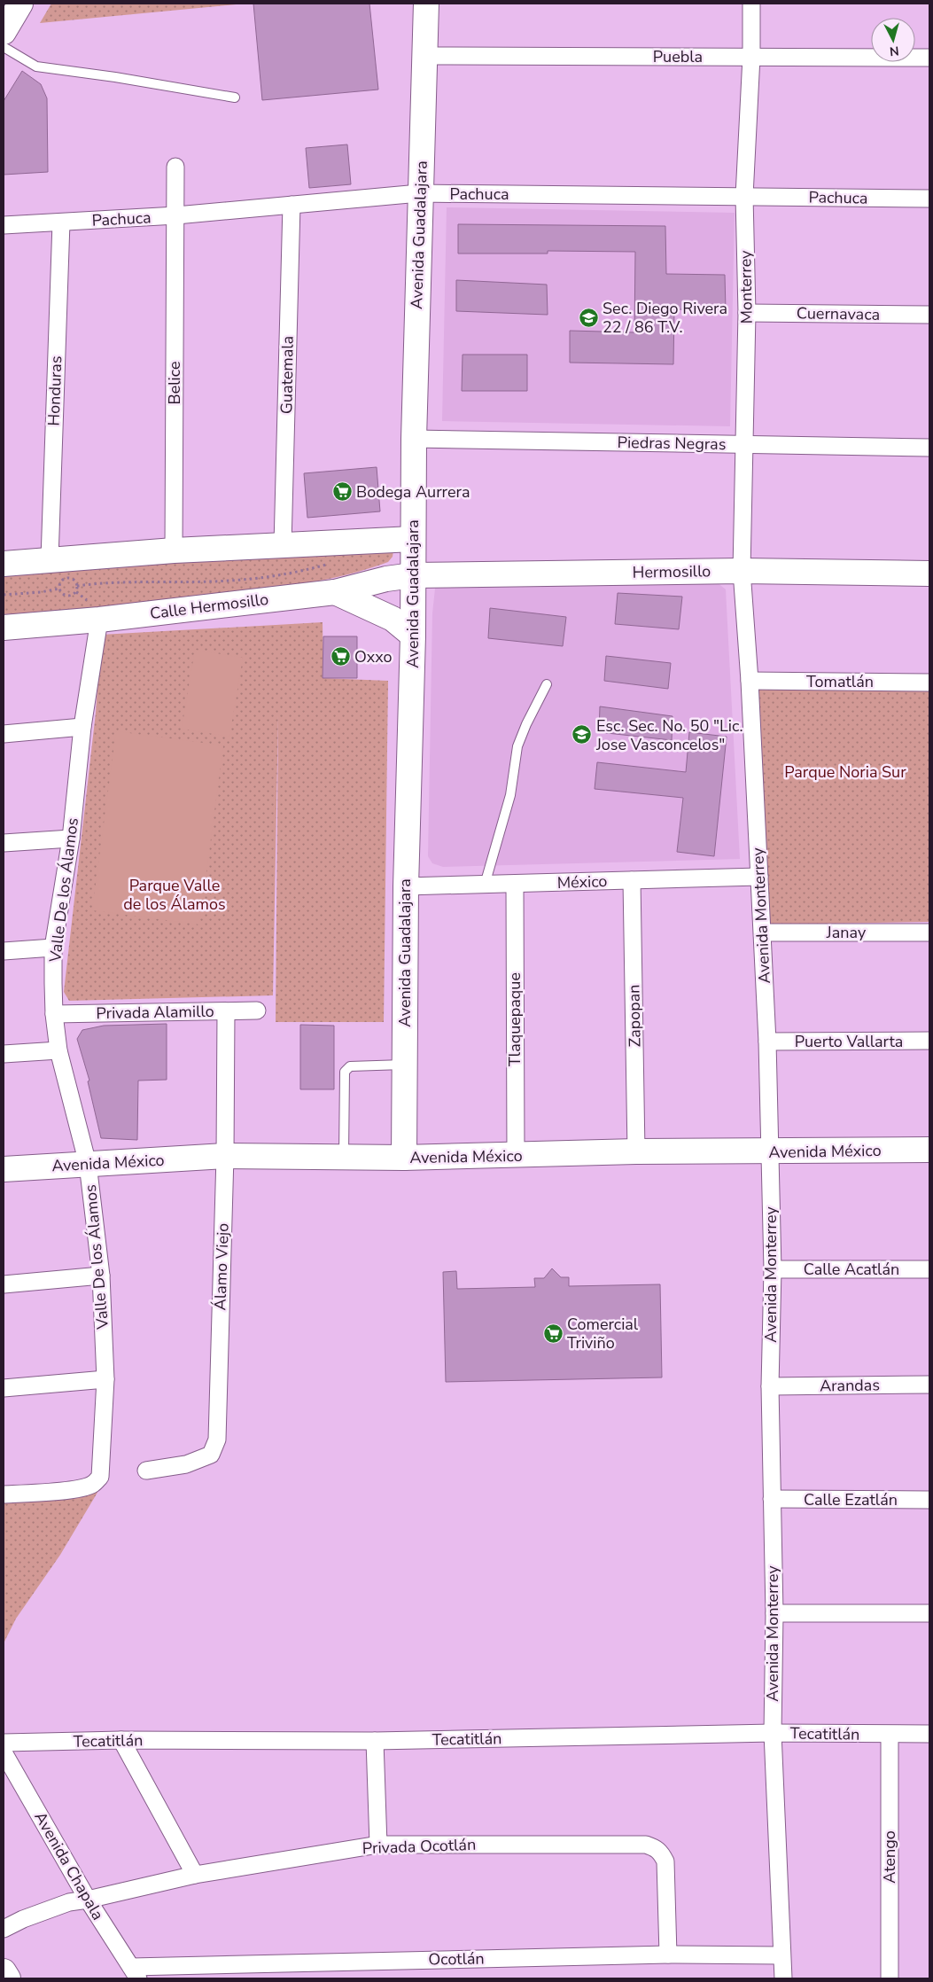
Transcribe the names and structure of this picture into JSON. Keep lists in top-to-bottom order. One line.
{"streets":{"street":["Puebla","Pachuca","Avenida Guadalajara","Monterrey","Cuernavaca","Guatemala","Belice","Honduras","Piedras Negras","Hermosillo","Calle Hermosillo","Tomatlán","México","Valle De los Álamos","Avenida Monterrey","Janay","Privada Alamillo","Zapopan","Tlaquepaque","Puerto Vallarta","Avenida México","Álamo Viejo","Calle Acatlán","Arandas","Calle Ezatlán","Tecatitlán","Privada Ocotlán","Atengo","Avenida Chapala","Ocotlán"]},"crossings":[["Puebla","Avenida Guadalajara"],["Puebla","Monterrey"],["Pachuca","Avenida Guadalajara"],["Pachuca","Monterrey"],["Pachuca","Guatemala"],["Pachuca","Belice"],["Pachuca","Honduras"],["Avenida Guadalajara","Piedras Negras"],["Avenida Guadalajara","Hermosillo"],["Avenida Guadalajara","Calle Hermosillo"],["Avenida Guadalajara","México"],["Avenida Guadalajara","Avenida México"],["Monterrey","Cuernavaca"],["Monterrey","Piedras Negras"],["Monterrey","Hermosillo"],["Monterrey","Avenida Monterrey"],["Hermosillo","Calle Hermosillo"],["Hermosillo","Avenida Monterrey"],["Calle Hermosillo","Valle De los Álamos"],["Tomatlán","Avenida Monterrey"],["México","Avenida Monterrey"],["México","Zapopan"],["México","Tlaquepaque"],["Valle De los Álamos","Privada Alamillo"],["Valle De los Álamos","Avenida México"],["Avenida Monterrey","Janay"],["Avenida Monterrey","Puerto Vallarta"],["Avenida Monterrey","Avenida México"],["Avenida Monterrey","Calle Acatlán"],["Avenida Monterrey","Arandas"],["Avenida Monterrey","Calle Ezatlán"],["Avenida Monterrey","Tecatitlán"],["Avenida Monterrey","Ocotlán"],["Privada Alamillo","Álamo Viejo"],["Zapopan","Avenida México"],["Tlaquepaque","Avenida México"],["Avenida México","Álamo Viejo"],["Tecatitlán","Atengo"],["Privada Ocotlán","Avenida Chapala"],["Privada Ocotlán","Ocotlán"],["Avenida Chapala","Ocotlán"]],"parks":["Parque Noria Sur","Parque Valle de los Álamos"],"places":{"school or university":["Sec. Diego Rivera 22 / 86 T.V.","Esc. Sec. No. 50 \"Lic. Jose Vasconcelos\""],"supermarket":["Bodega Aurrera","Oxxo","Comercial Triviño"]},"north":"bottom"}
